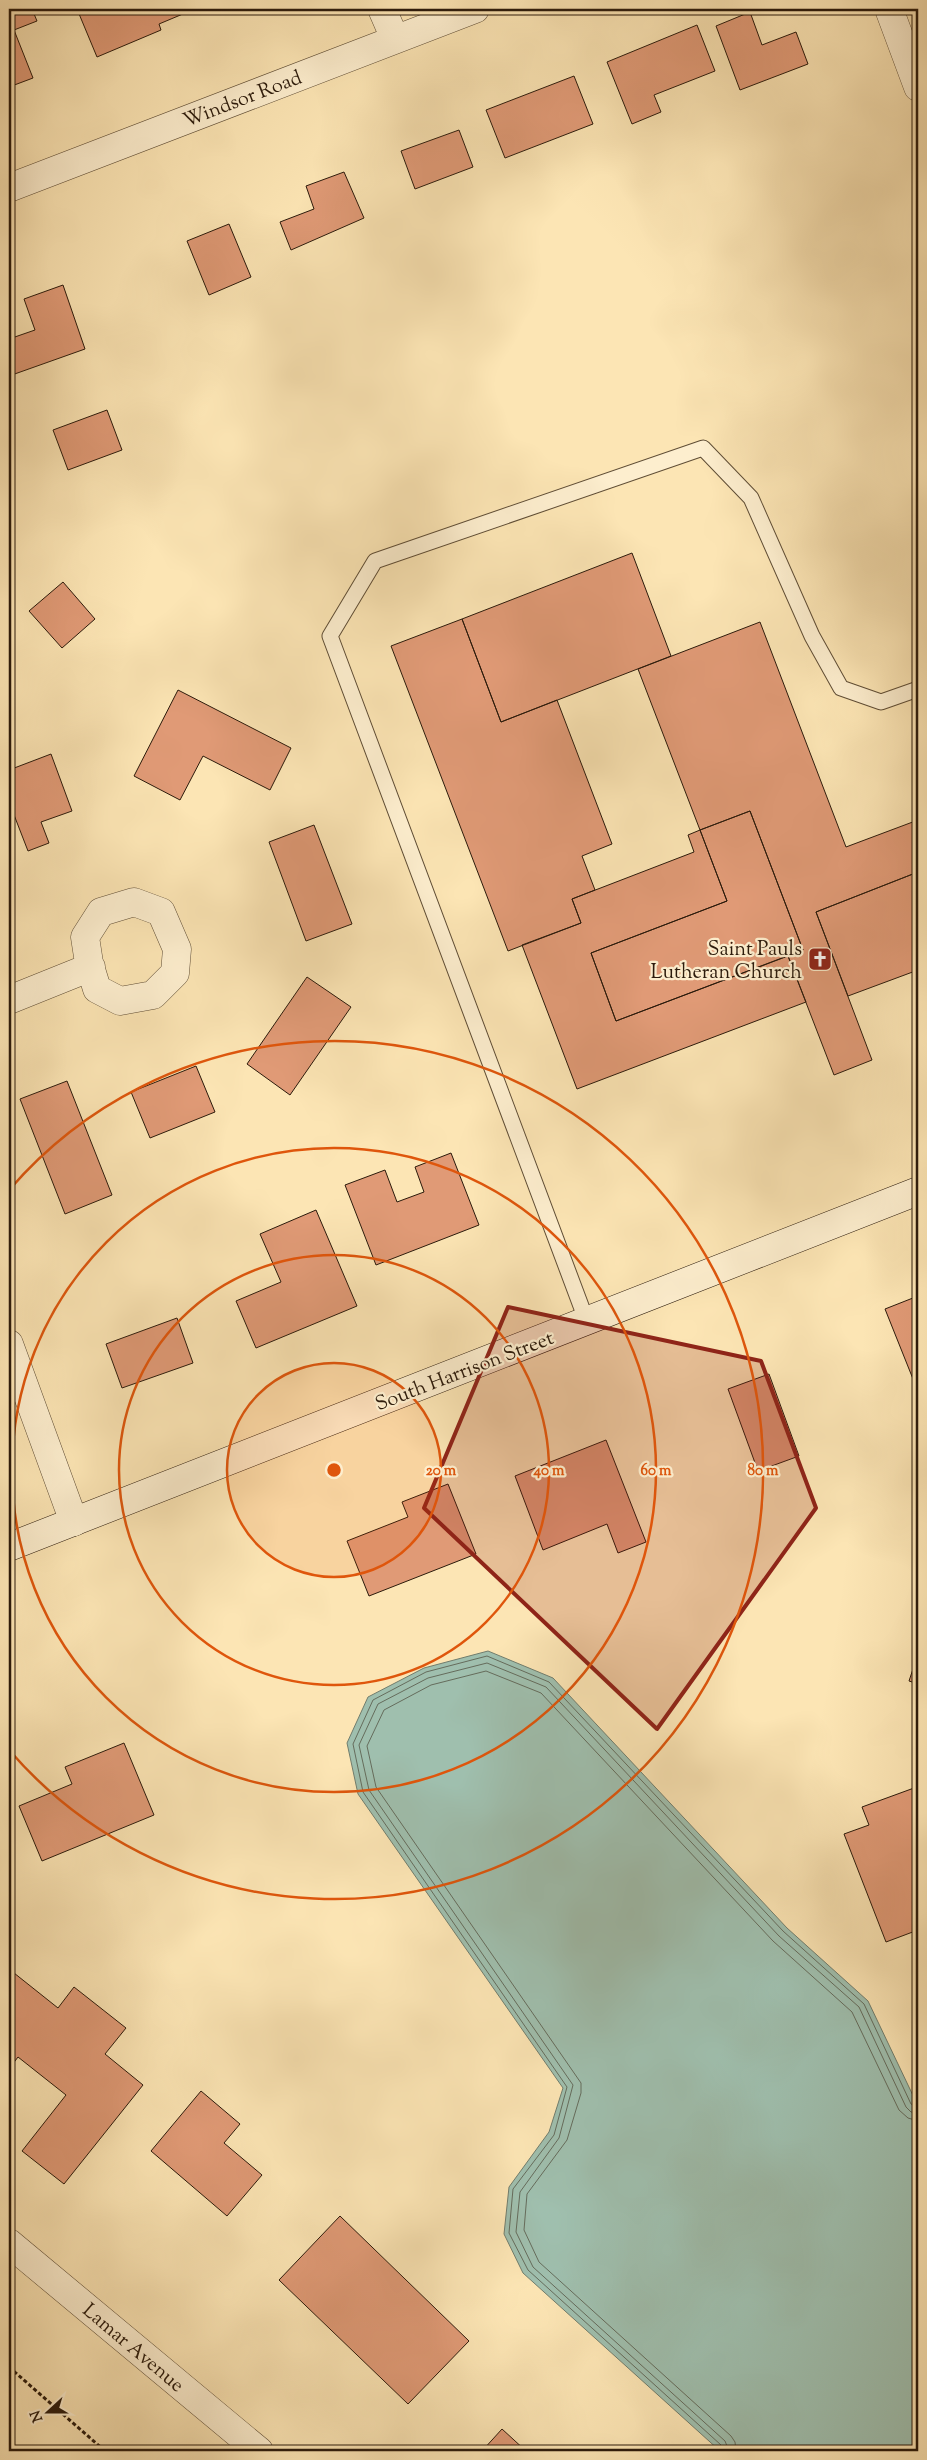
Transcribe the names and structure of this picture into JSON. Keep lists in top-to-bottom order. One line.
{"streets":{"street":["Windsor Road","South Harrison Street","Lamar Avenue"]},"places":{"church":["Saint Pauls Lutheran Church"]},"north":"left","rings":["20 m","40 m","60 m","80 m"]}
